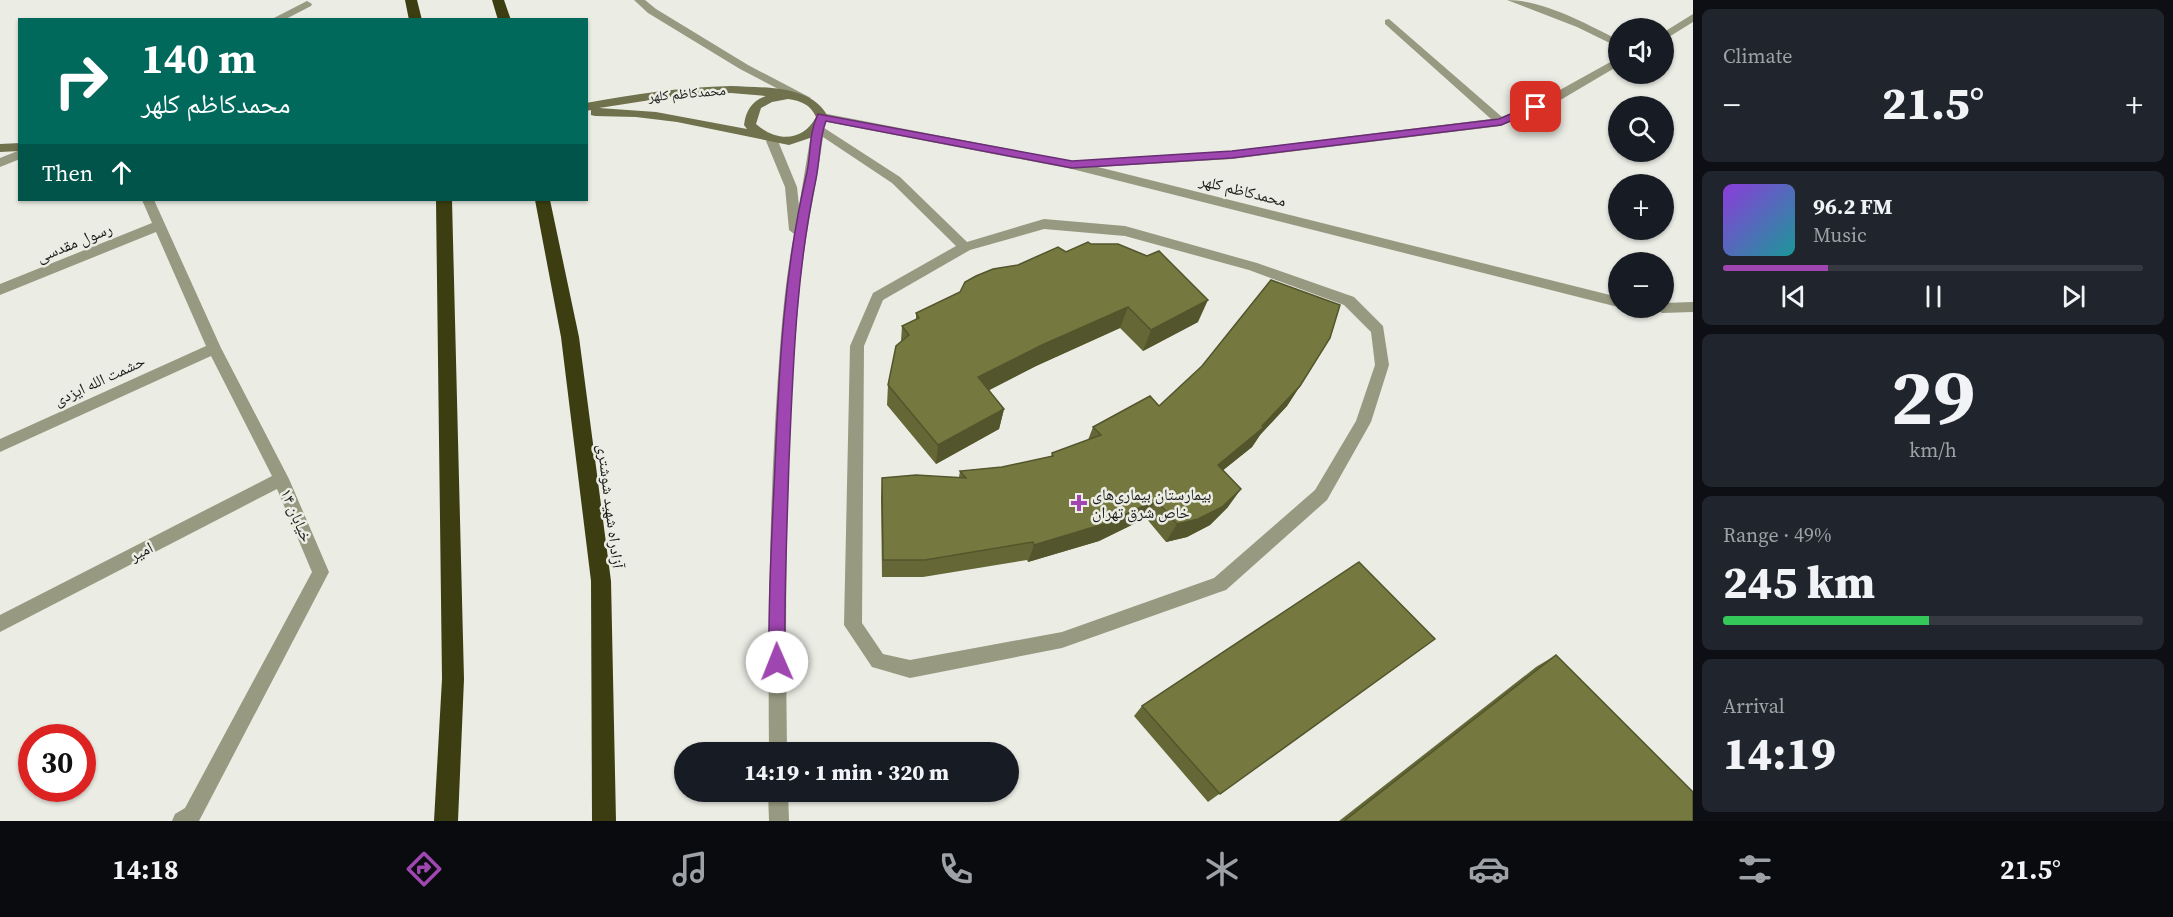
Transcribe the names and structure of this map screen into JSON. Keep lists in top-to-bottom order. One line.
{"streets":{"highway":["آزادراه شهید شوشتری"],"main road":["محمدکاظم کلهر"],"street":["رسول مقدسی","حشمت الله ایزدی","خیابان ۱۴","امیر"]},"crossings":[["رسول مقدسی","خیابان ۱۴"],["حشمت الله ایزدی","خیابان ۱۴"],["خیابان ۱۴","امیر"]],"places":{"health":["بیمارستان بیماری‌های خاص شرق تهران"]},"page":{"tile":["Climate",["29","km/h"],["Range · 49%","245 km"],["Arrival","14:19"]],"map_buttons":["+","−"],"turn":["140 m","محمدکاظم کلهر"],"heat":["−","21.5°","+"],"then":"Then","song":["96.2 FM","Music"],"limit":"30","trip":"14:19 · 1 min · 320 m","tabs":["14:18","21.5°"]}}
